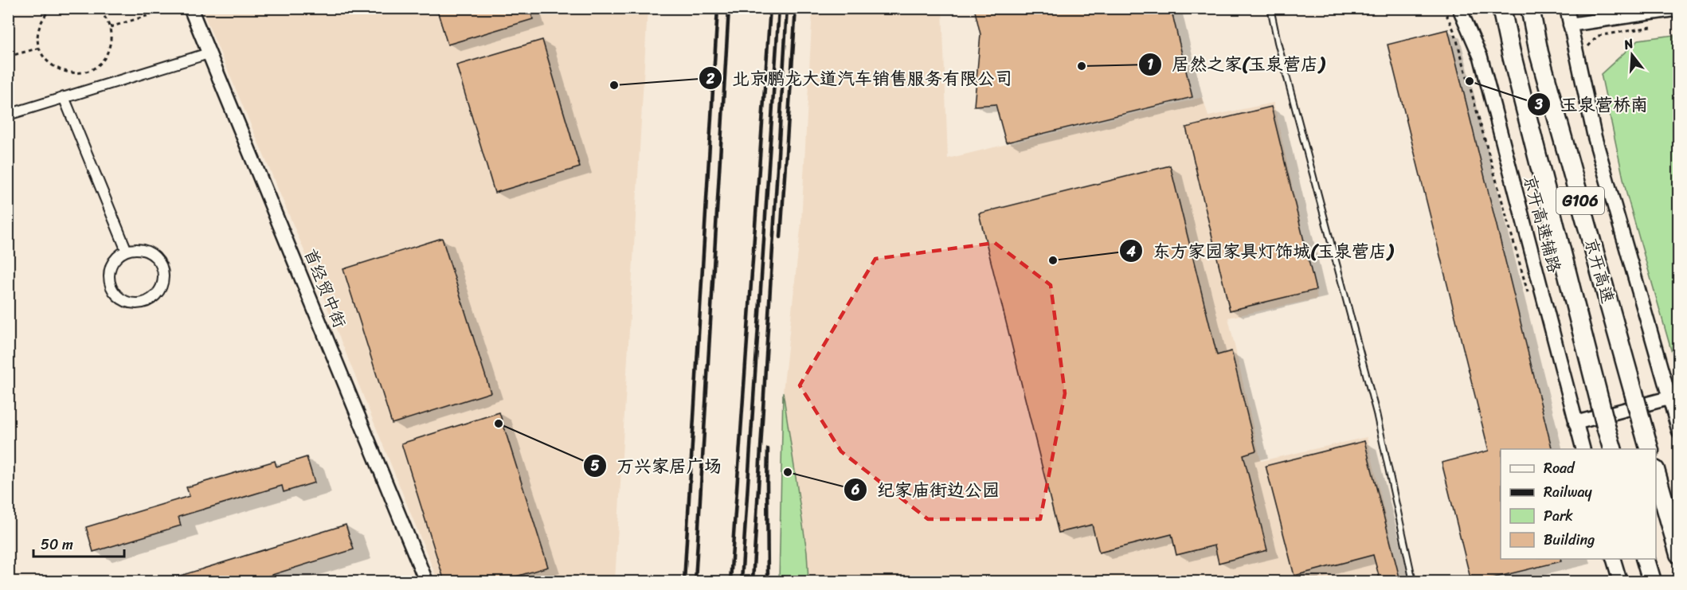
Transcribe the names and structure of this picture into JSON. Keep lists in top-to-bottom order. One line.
{"streets":{"highway":["G106","京开高速"],"street":["京开高速辅路","首经贸中街"]},"places":["居然之家(玉泉营店)","玉泉营桥南","北京鹏龙大道汽车销售服务有限公司","东方家园家具灯饰城(玉泉营店)","万兴家居广场","纪家庙街边公园"],"legend":["Road","Railway","Park","Building"],"scale_bar":"50 m","north":"top"}
